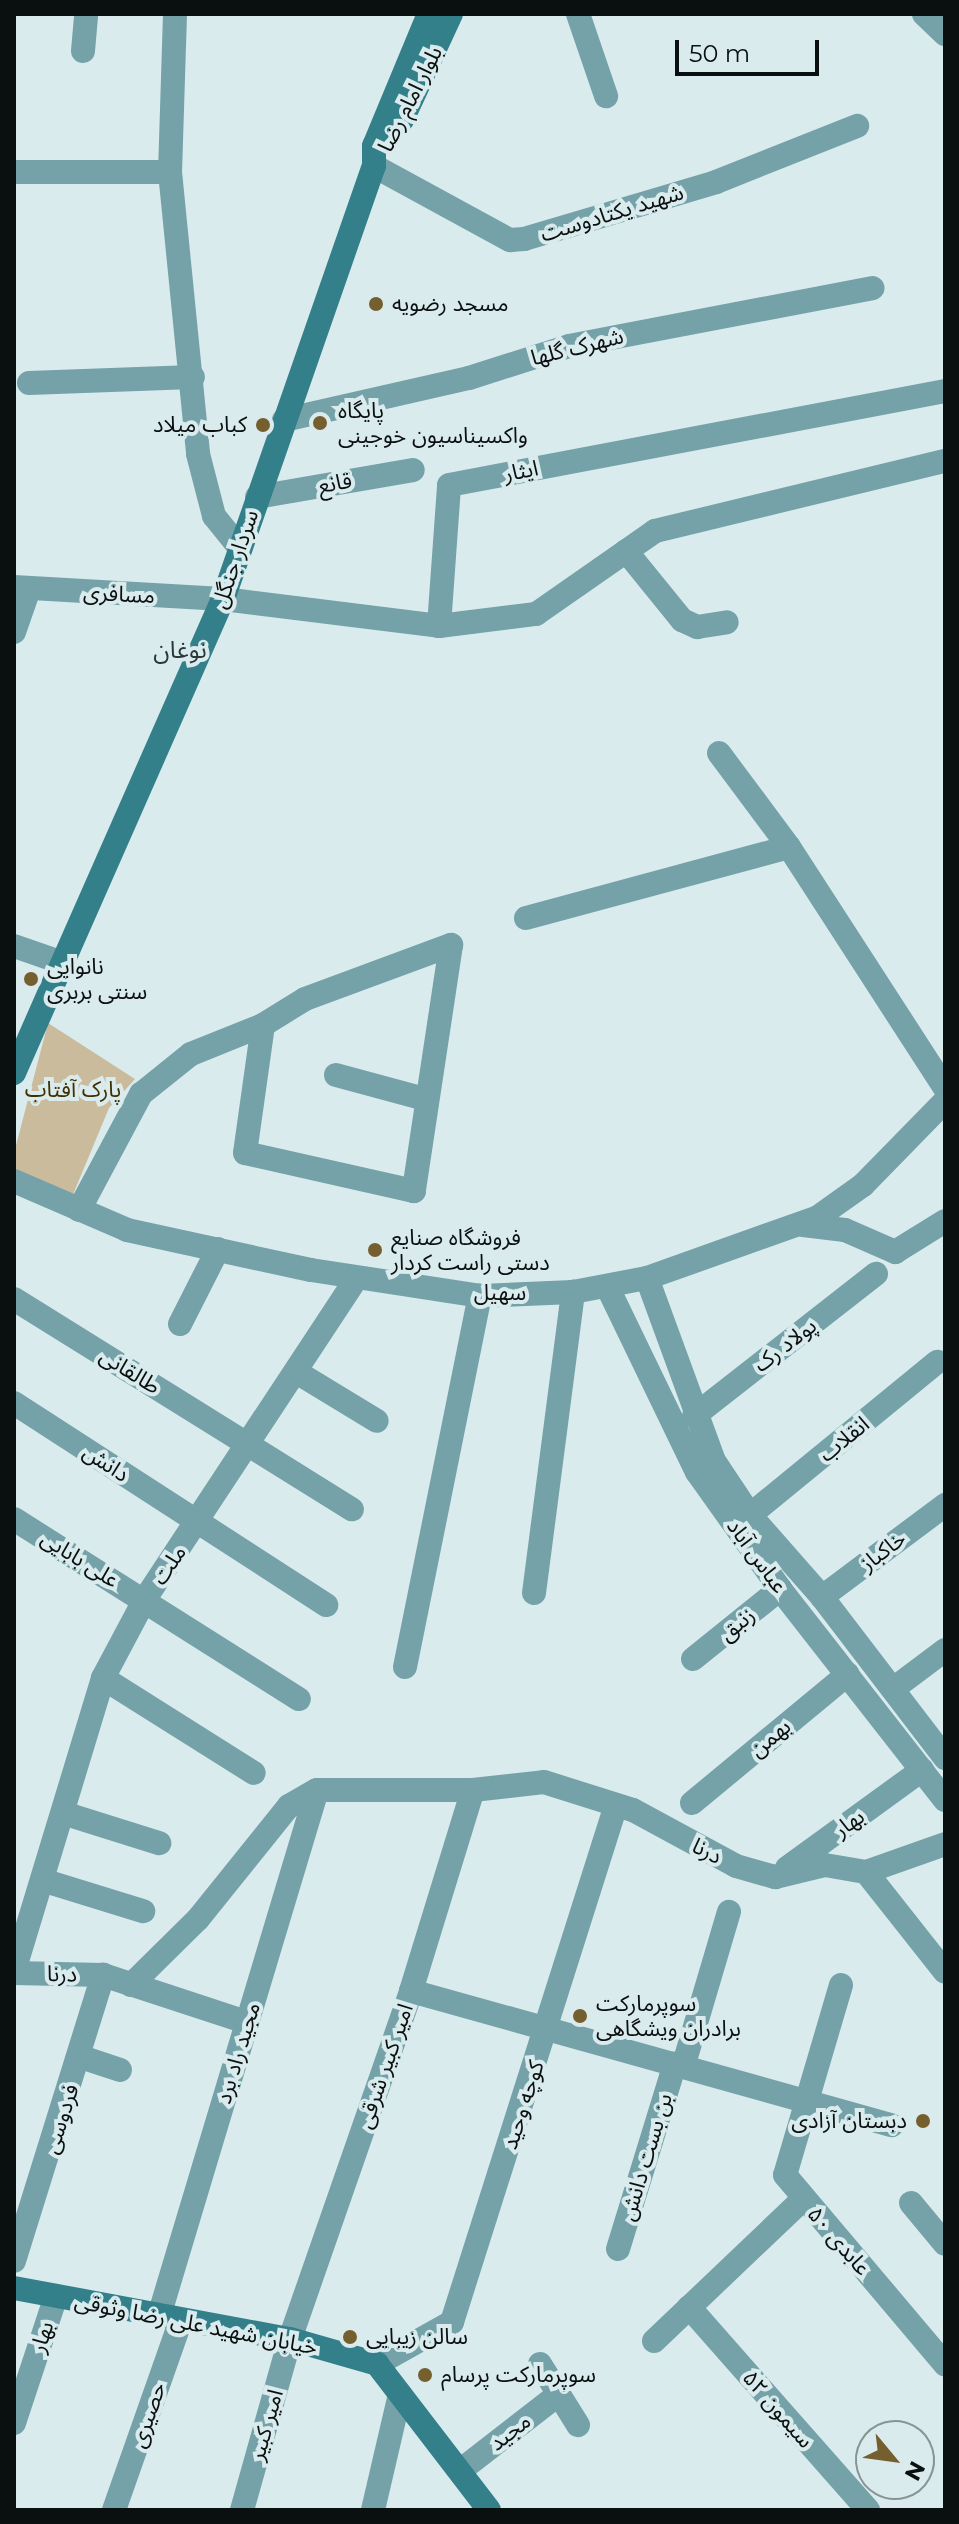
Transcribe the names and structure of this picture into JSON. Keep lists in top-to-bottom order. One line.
{"streets":{"main road":["بلوار امام رضا","سردار جنگل","خیابان شهید علی رضا وثوقی"],"street":["شهید یکتادوست","شهرک گلها","ایثار","قانع","مسافری","سهیل","پولاد رک","طالقانی","انقلاب","دانش","خاکباز","عباس آباد","علی بابایی","ملت","زنبق","بهمن","بهار","درنا","مجید راد برد","امیر کبیر شرقی","کوچه وحید","فردوسی","بن بست دانش","عابدی ۵۰","سیمون ۵۲","حصیری","امیر کبیر","مجید"]},"crossings":[["بلوار امام رضا","شهید یکتادوست"],["بلوار امام رضا","سردار جنگل"],["شهید یکتادوست","سردار جنگل"],["شهرک گلها","سردار جنگل"],["قانع","سردار جنگل"],["سردار جنگل","مسافری"],["سهیل","عباس آباد"],["سهیل","ملت"],["پولاد رک","عباس آباد"],["طالقانی","ملت"],["انقلاب","عباس آباد"],["دانش","ملت"],["خاکباز","عباس آباد"],["عباس آباد","زنبق"],["عباس آباد","بهمن"],["عباس آباد","بهار"],["علی بابایی","ملت"],["ملت","درنا"],["بهار","درنا"],["بهار","خیابان شهید علی رضا وثوقی"],["درنا","مجید راد برد"],["درنا","امیر کبیر شرقی"],["درنا","کوچه وحید"],["درنا","فردوسی"],["مجید راد برد","خیابان شهید علی رضا وثوقی"],["مجید راد برد","حصیری"],["امیر کبیر شرقی","خیابان شهید علی رضا وثوقی"],["امیر کبیر شرقی","امیر کبیر"],["کوچه وحید","خیابان شهید علی رضا وثوقی"],["خیابان شهید علی رضا وثوقی","حصیری"],["خیابان شهید علی رضا وثوقی","امیر کبیر"]],"districts":["نوغان"],"parks":["پارک آفتاب"],"places":["مسجد رضویه","پایگاه واکسیناسیون خوجینی","کباب میلاد","نانوایی سنتی بربری","فروشگاه صنایع دستی راست کردار","سوپرمارکت برادران ویشگاهی","دبستان آزادی","سالن زیبایی","سوپرمارکت پرسام"],"scale_bar":"50 m","north":"bottom right"}
